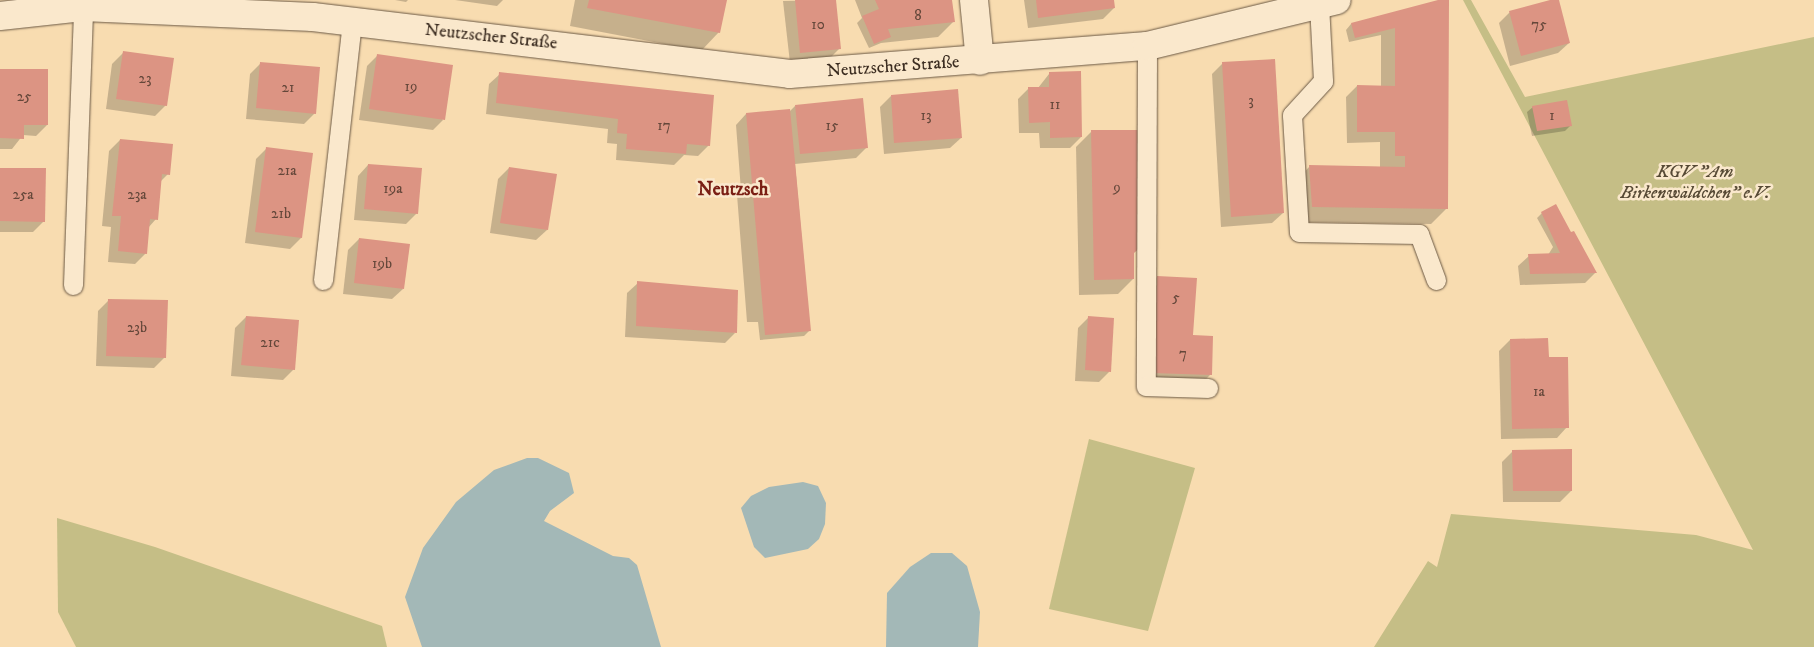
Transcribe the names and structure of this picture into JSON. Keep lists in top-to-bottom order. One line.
{"streets":{"street":["Neutzscher Straße"]},"districts":["Neutzsch"],"parks":["KGV \"Am Birkenwäldchen\" e.V."],"house_numbers":["8","10","75","23","19","21","25","3","11","13","1","17","15","21a","9","19a","25a","23a","21b","19b","5","23b","21c","7","1a"]}
